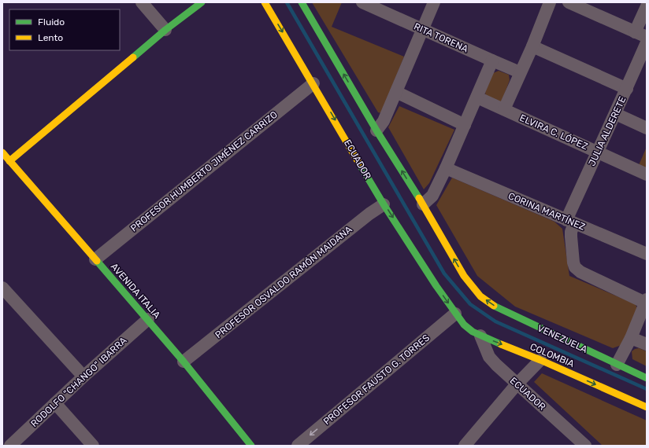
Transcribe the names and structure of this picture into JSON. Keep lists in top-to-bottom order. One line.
{"streets":{"main road":["ECUADOR","AVENIDA ITALIA","VENEZUELA","COLOMBIA"],"street":["RITA TORENA","JULIA ALDERETE","ELVIRA C. LÓPEZ","PROFESOR HUMBERTO JIMÉNEZ CARRIZO","CORINA MARTÍNEZ","PROFESOR OSVALDO RAMÓN MAIDANA","PROFESOR FAUSTO G. TORRES","RODOLFO \"CHANGO\" IBARRA"]},"crossings":[["JULIA ALDERETE","ELVIRA C. LÓPEZ"],["JULIA ALDERETE","CORINA MARTÍNEZ"],["ECUADOR","PROFESOR HUMBERTO JIMÉNEZ CARRIZO"],["ECUADOR","PROFESOR OSVALDO RAMÓN MAIDANA"],["ECUADOR","COLOMBIA"],["ECUADOR","PROFESOR FAUSTO G. TORRES"],["PROFESOR HUMBERTO JIMÉNEZ CARRIZO","AVENIDA ITALIA"],["PROFESOR OSVALDO RAMÓN MAIDANA","AVENIDA ITALIA"],["AVENIDA ITALIA","RODOLFO \"CHANGO\" IBARRA"],["COLOMBIA","PROFESOR FAUSTO G. TORRES"]],"one_way":["VENEZUELA","COLOMBIA"],"legend":["Fluido","Lento"]}
